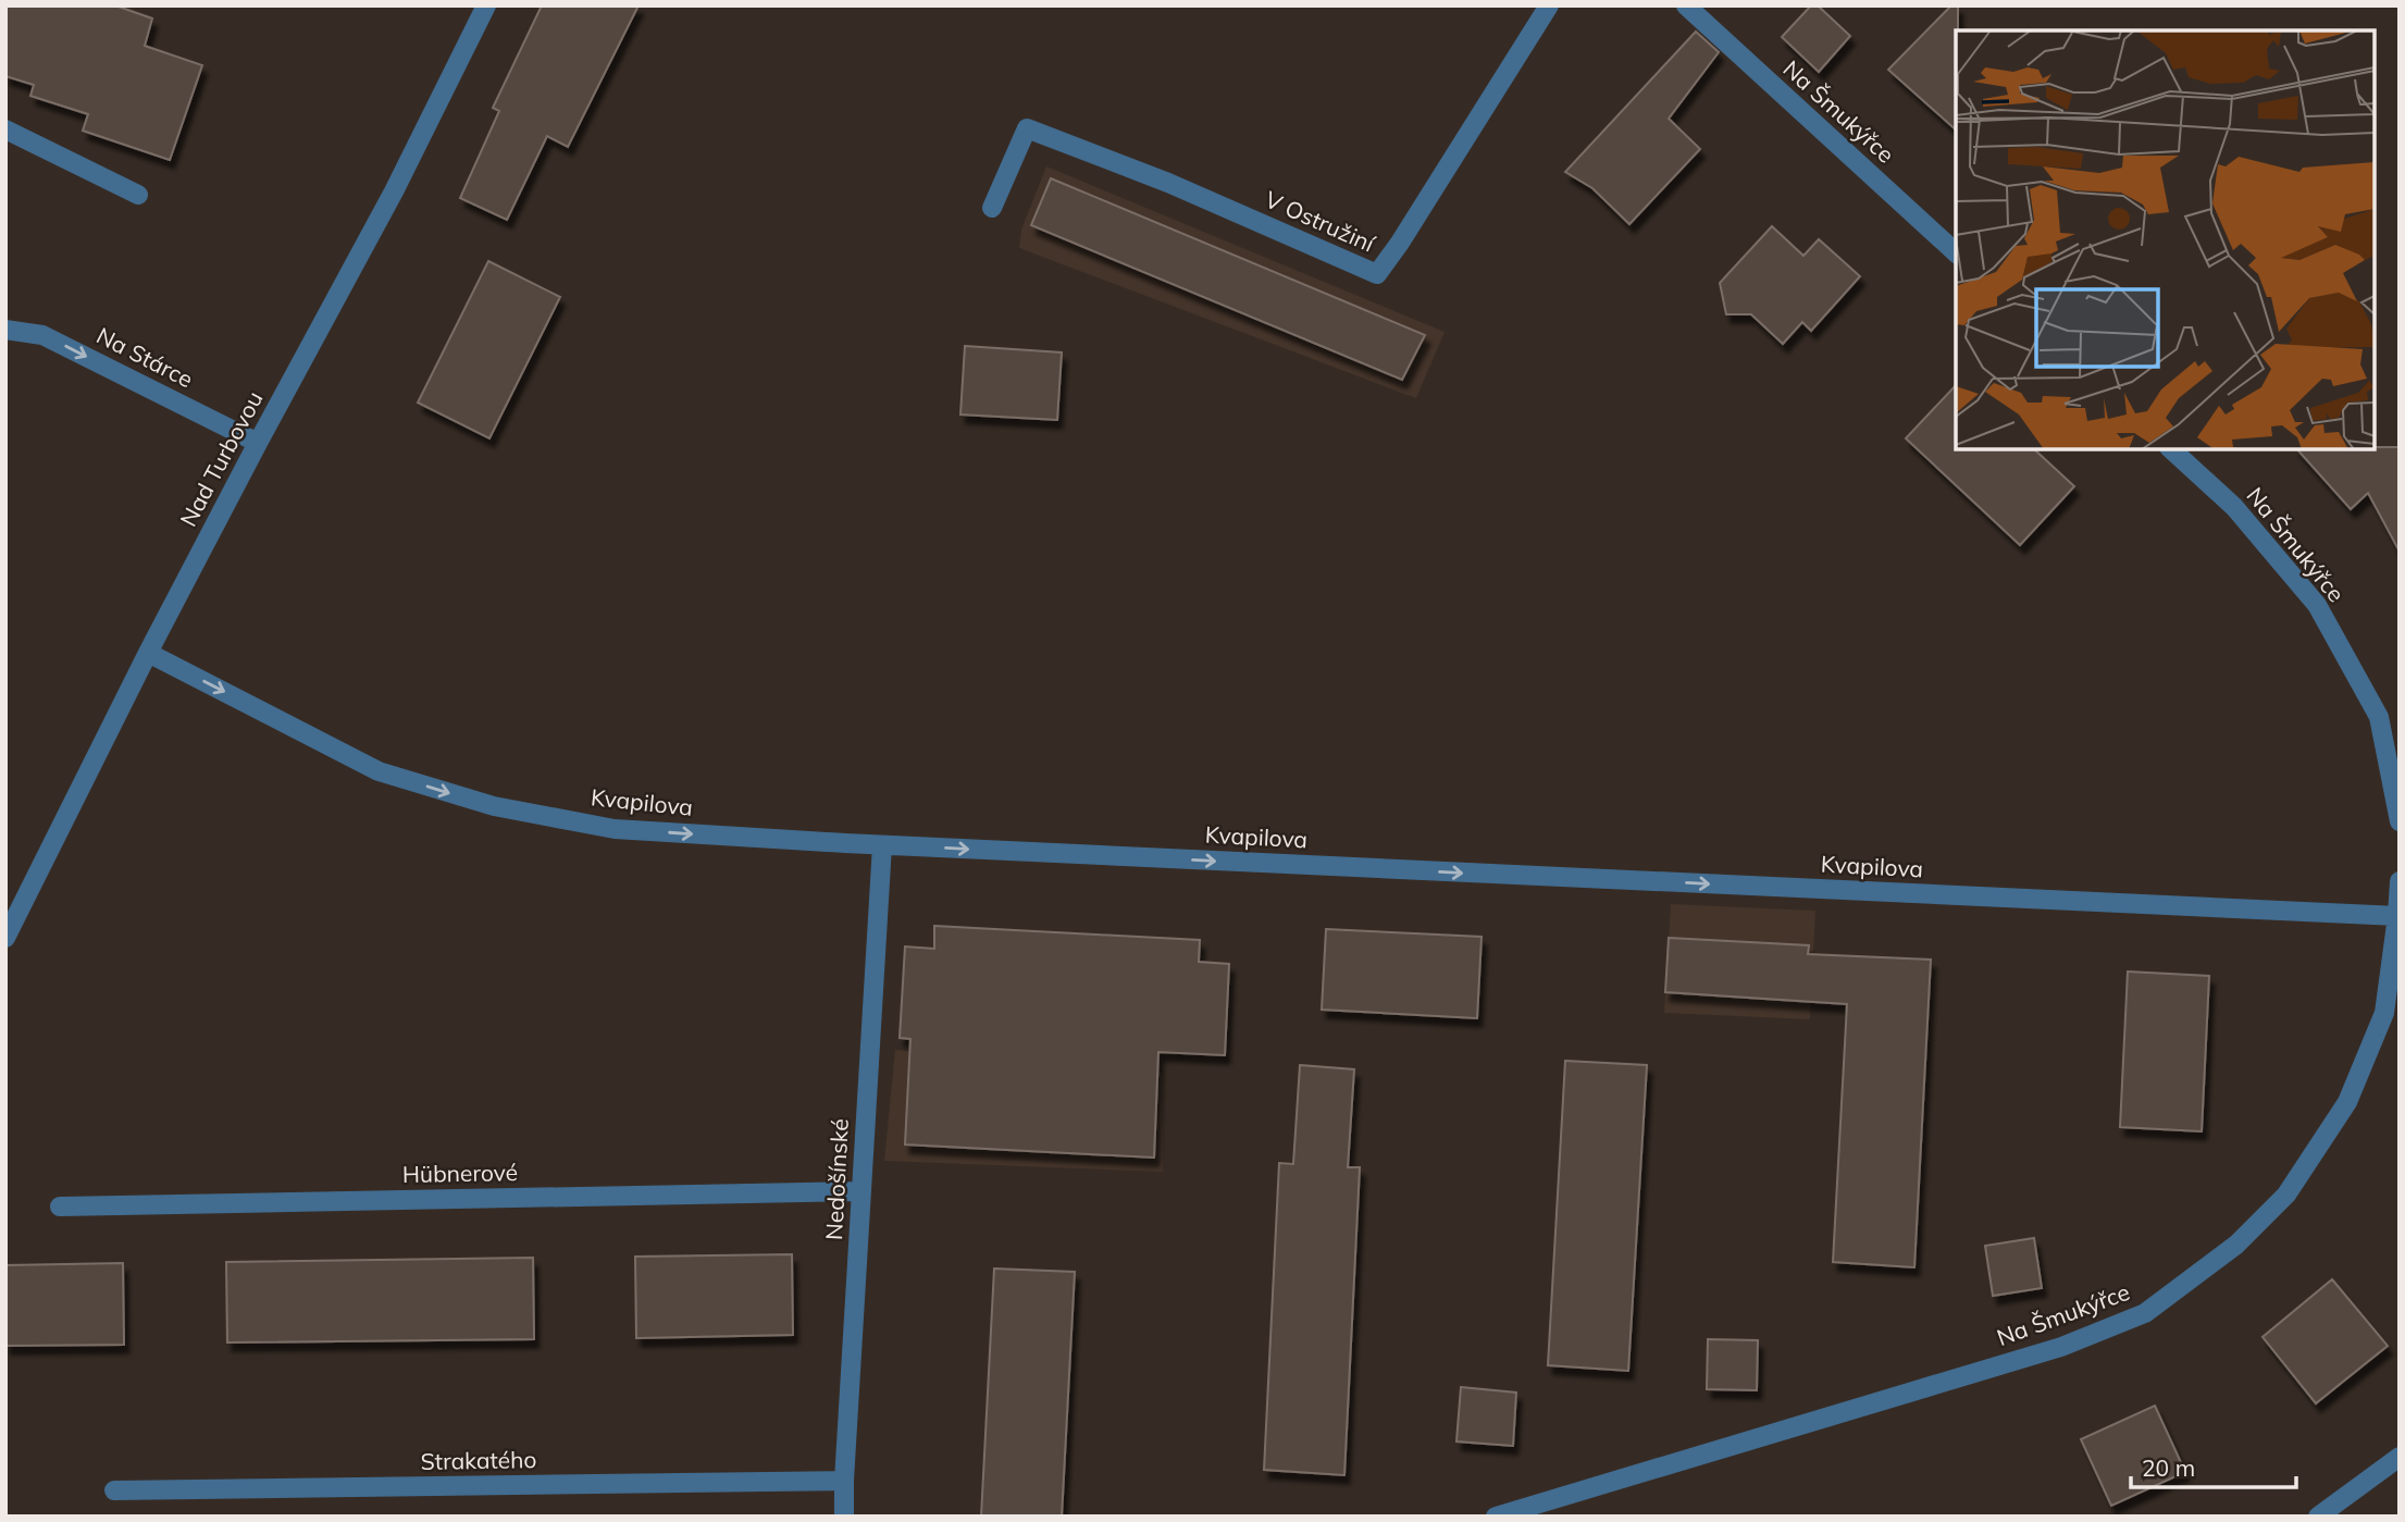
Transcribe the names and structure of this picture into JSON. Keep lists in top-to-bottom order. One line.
{"streets":{"street":["Na Šmukýřce","V Ostružiní","Na Stárce","Nad Turbovou","Kvapilova","Hübnerové","Nedošínské","Strakatého"]},"crossings":[["Na Šmukýřce","Kvapilova"],["Na Stárce","Nad Turbovou"],["Nad Turbovou","Kvapilova"],["Kvapilova","Nedošínské"],["Hübnerové","Nedošínské"],["Nedošínské","Strakatého"]],"one_way":["Na Stárce","Kvapilova"],"scale_bar":"20 m"}
